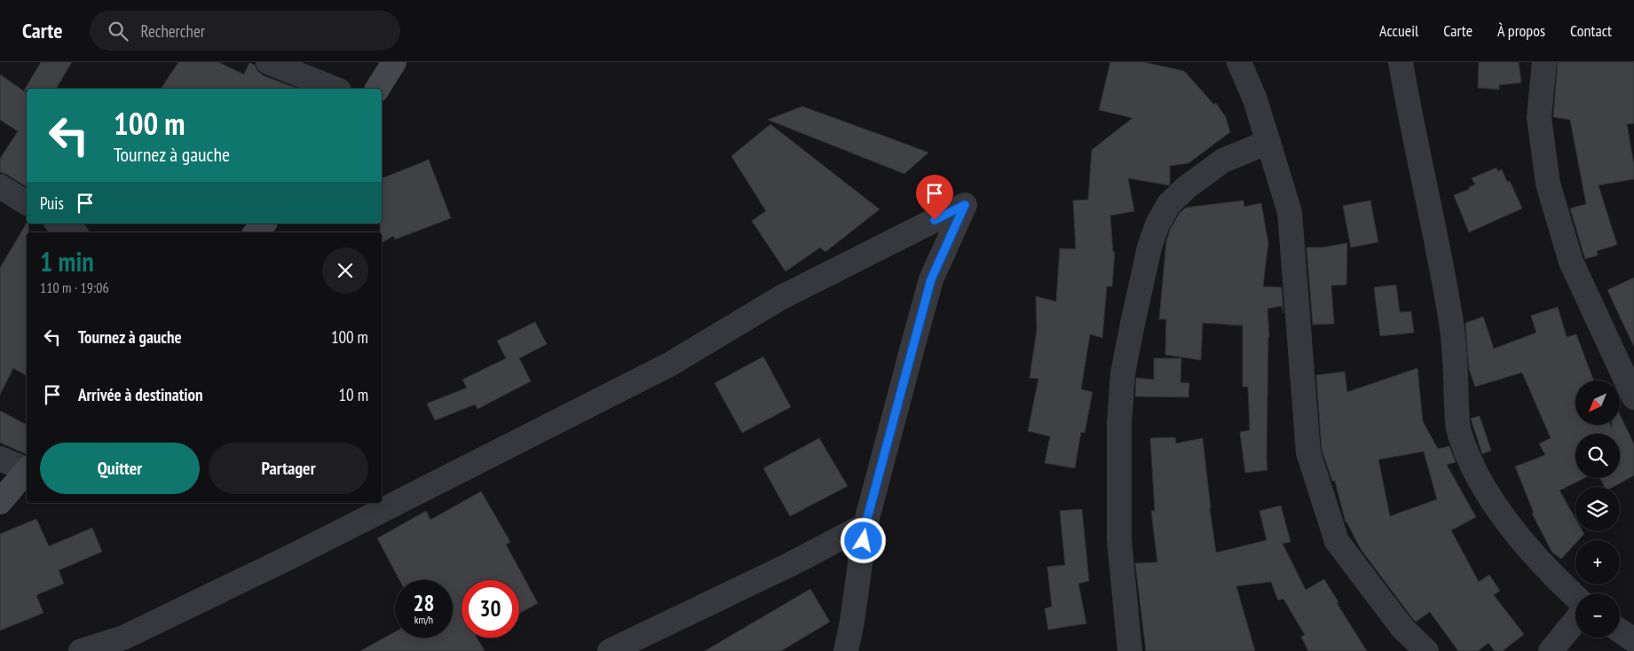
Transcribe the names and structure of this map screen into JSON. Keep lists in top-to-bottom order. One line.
{"north":"bottom left","page":{"header":"Carte","search":"Rechercher","nav":["Accueil","Carte","À propos","Contact"],"turn":["100 m","Tournez à gauche"],"then":"Puis","heading":["1 min","110 m · 19:06"],"list":[{"name":"Tournez à gauche","value":"100 m"},{"name":"Arrivée à destination","value":"10 m"}],"map_buttons":["+","−"],"buttons":["Quitter","Partager"],"speed":"28 km/h","limit":"30"}}
